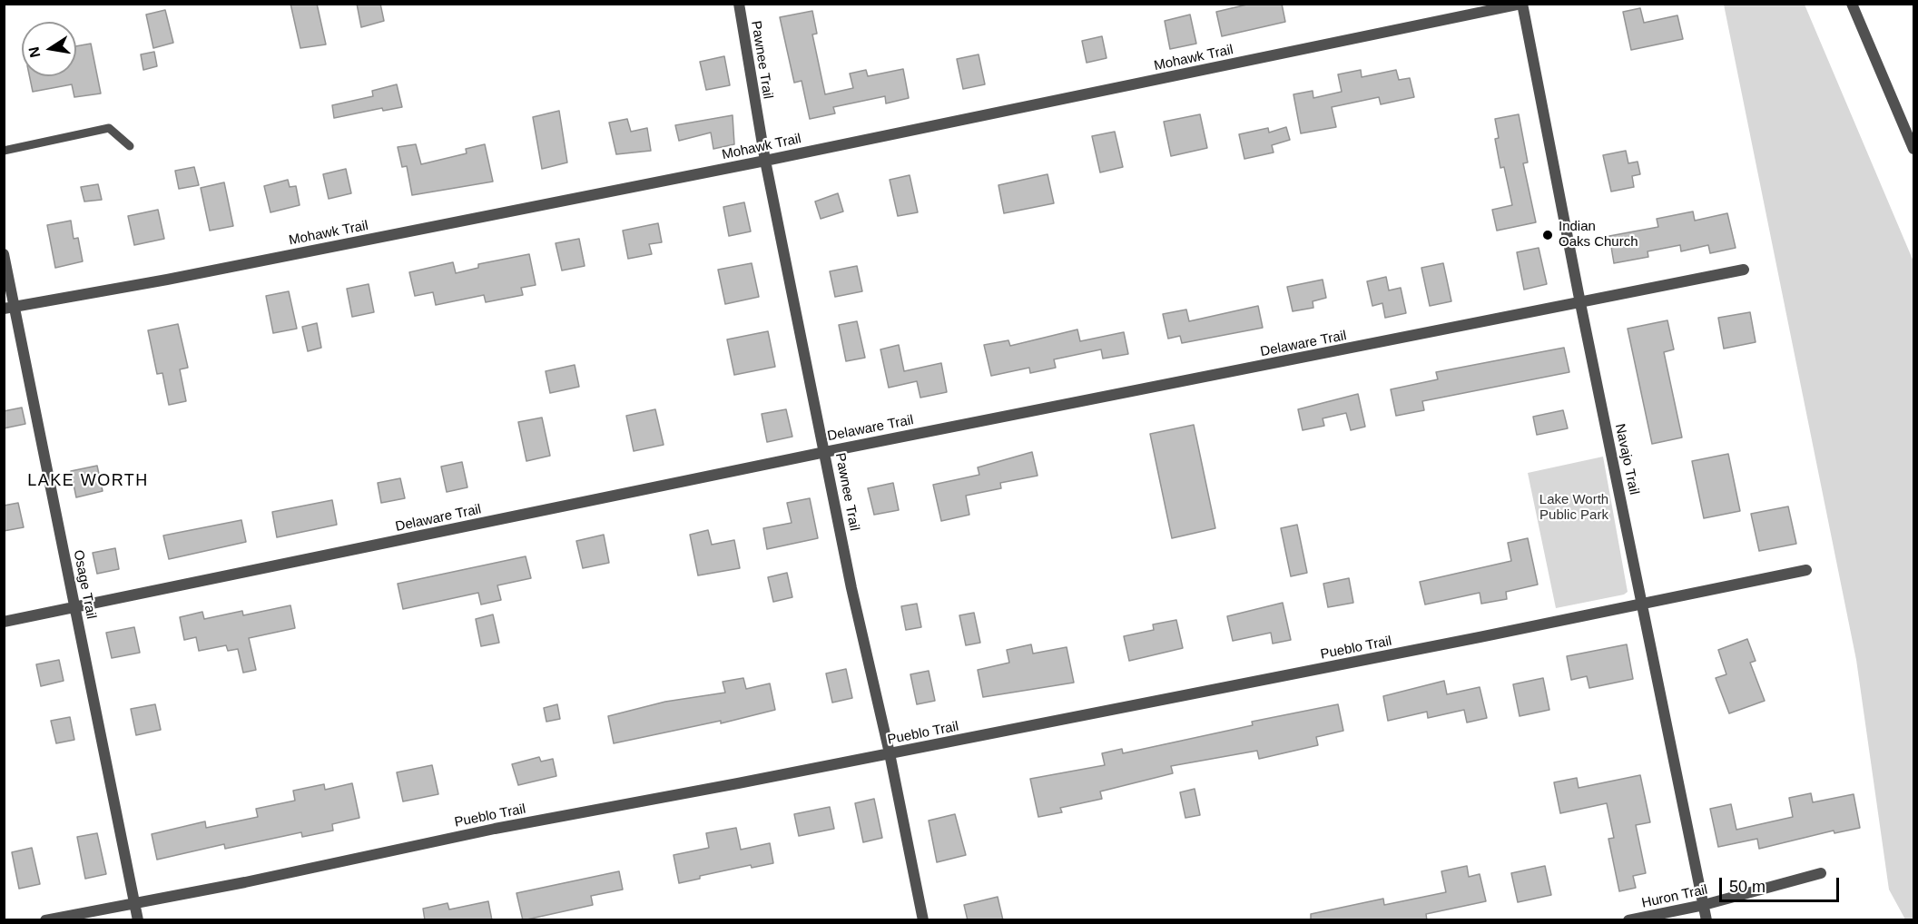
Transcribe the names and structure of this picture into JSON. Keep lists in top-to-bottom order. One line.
{"streets":{"street":["Mohawk Trail","Pawnee Trail","Delaware Trail","Navajo Trail","Osage Trail","Pueblo Trail","Huron Trail"]},"crossings":[["Mohawk Trail","Pawnee Trail"],["Mohawk Trail","Navajo Trail"],["Mohawk Trail","Osage Trail"],["Pawnee Trail","Delaware Trail"],["Pawnee Trail","Pueblo Trail"],["Delaware Trail","Navajo Trail"],["Delaware Trail","Osage Trail"],["Navajo Trail","Pueblo Trail"],["Navajo Trail","Huron Trail"],["Osage Trail","Pueblo Trail"]],"districts":["LAKE WORTH"],"parks":["Lake Worth Public Park"],"places":["Indian Oaks Church"],"scale_bar":"50 m","north":"left"}
